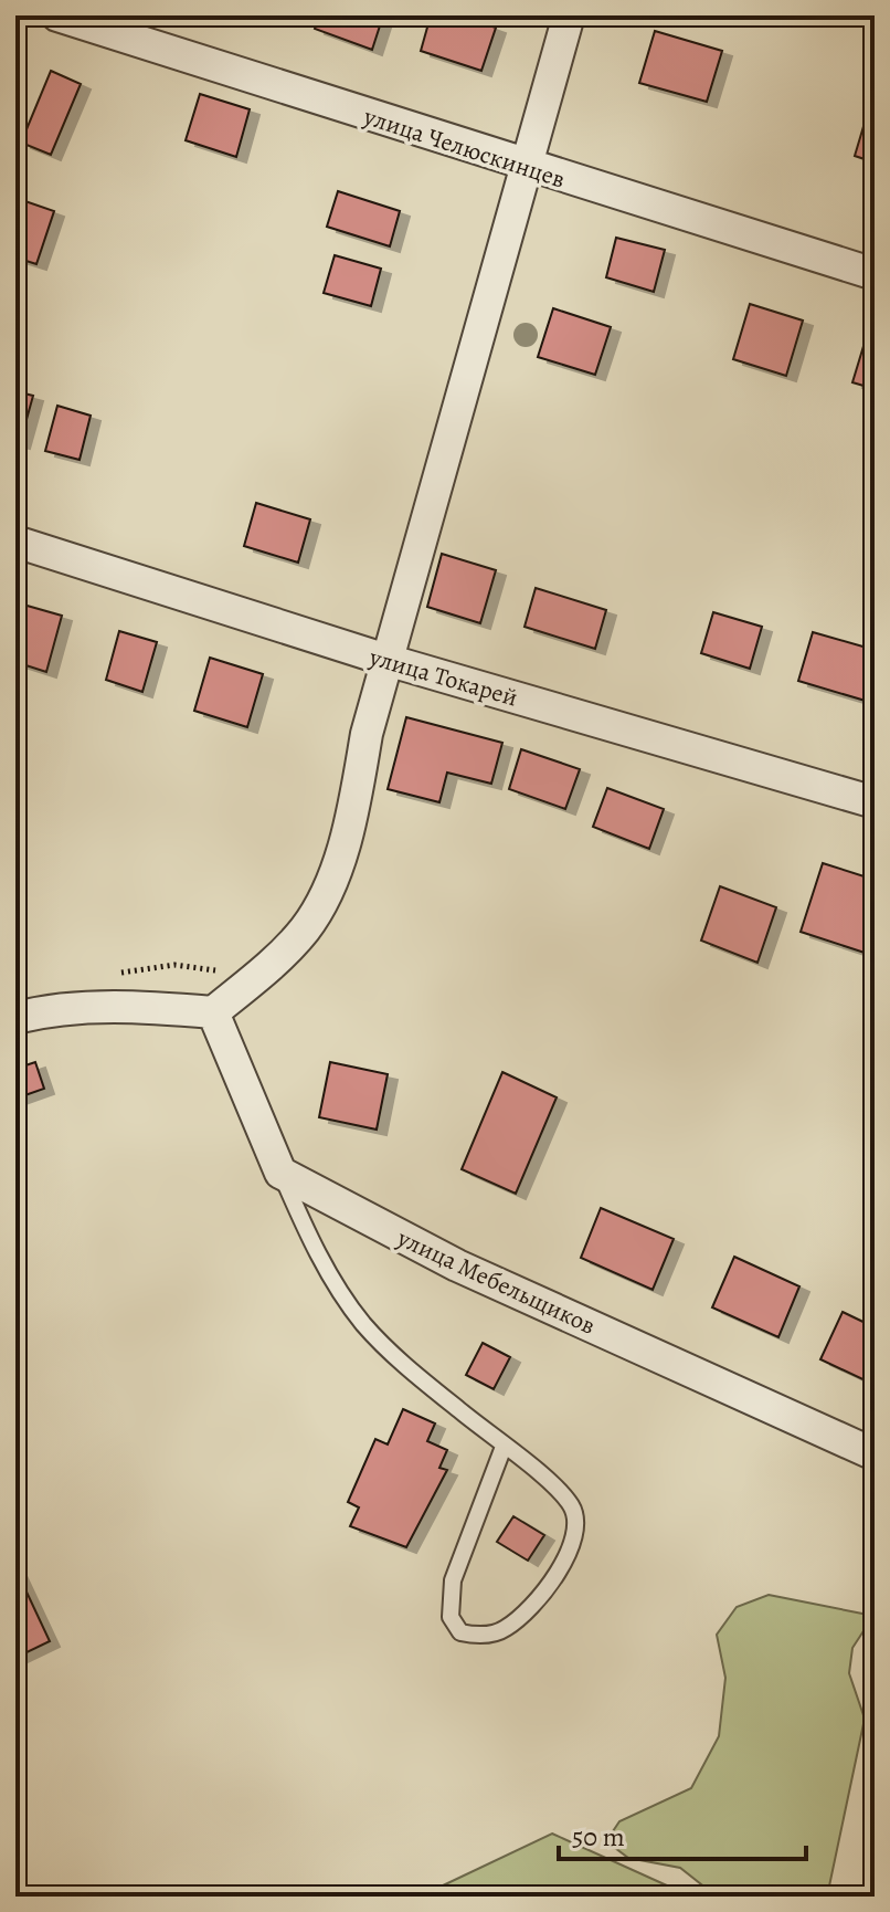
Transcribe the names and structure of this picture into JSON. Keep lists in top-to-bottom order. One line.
{"streets":{"street":["улица Челюскинцев","улица Токарей","улица Мебельщиков"]},"scale_bar":"50 m"}
